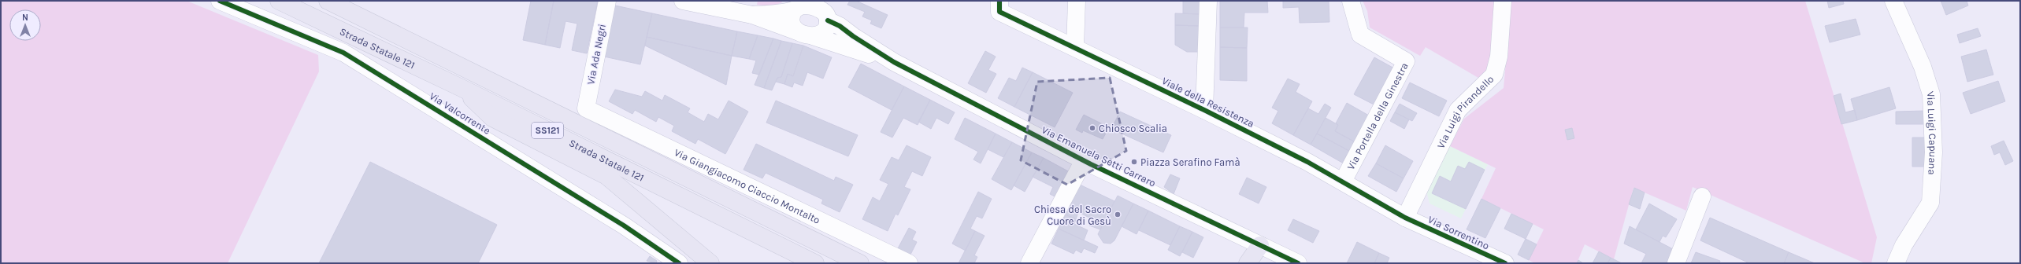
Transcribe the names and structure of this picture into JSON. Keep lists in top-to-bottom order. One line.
{"streets":{"main road":["Strada Statale 121","SS121"],"street":["Via Ada Negri","Viale della Resistenza","Via Luigi Pirandello","Via Valcorrente","Via Portella della Ginestra","Via Luigi Capuana","Via Emanuela Setti Carraro","Via Giangiacomo Ciaccio Montalto","Via Sorrentino"]},"crossings":[["Via Ada Negri","Via Giangiacomo Ciaccio Montalto"],["Viale della Resistenza","Via Luigi Pirandello"],["Viale della Resistenza","Via Portella della Ginestra"],["Viale della Resistenza","Via Sorrentino"],["Via Luigi Pirandello","Via Sorrentino"]],"places":["Chiosco Scalia","Piazza Serafino Famà","Chiesa del Sacro Cuore di Gesù"],"north":"top"}
